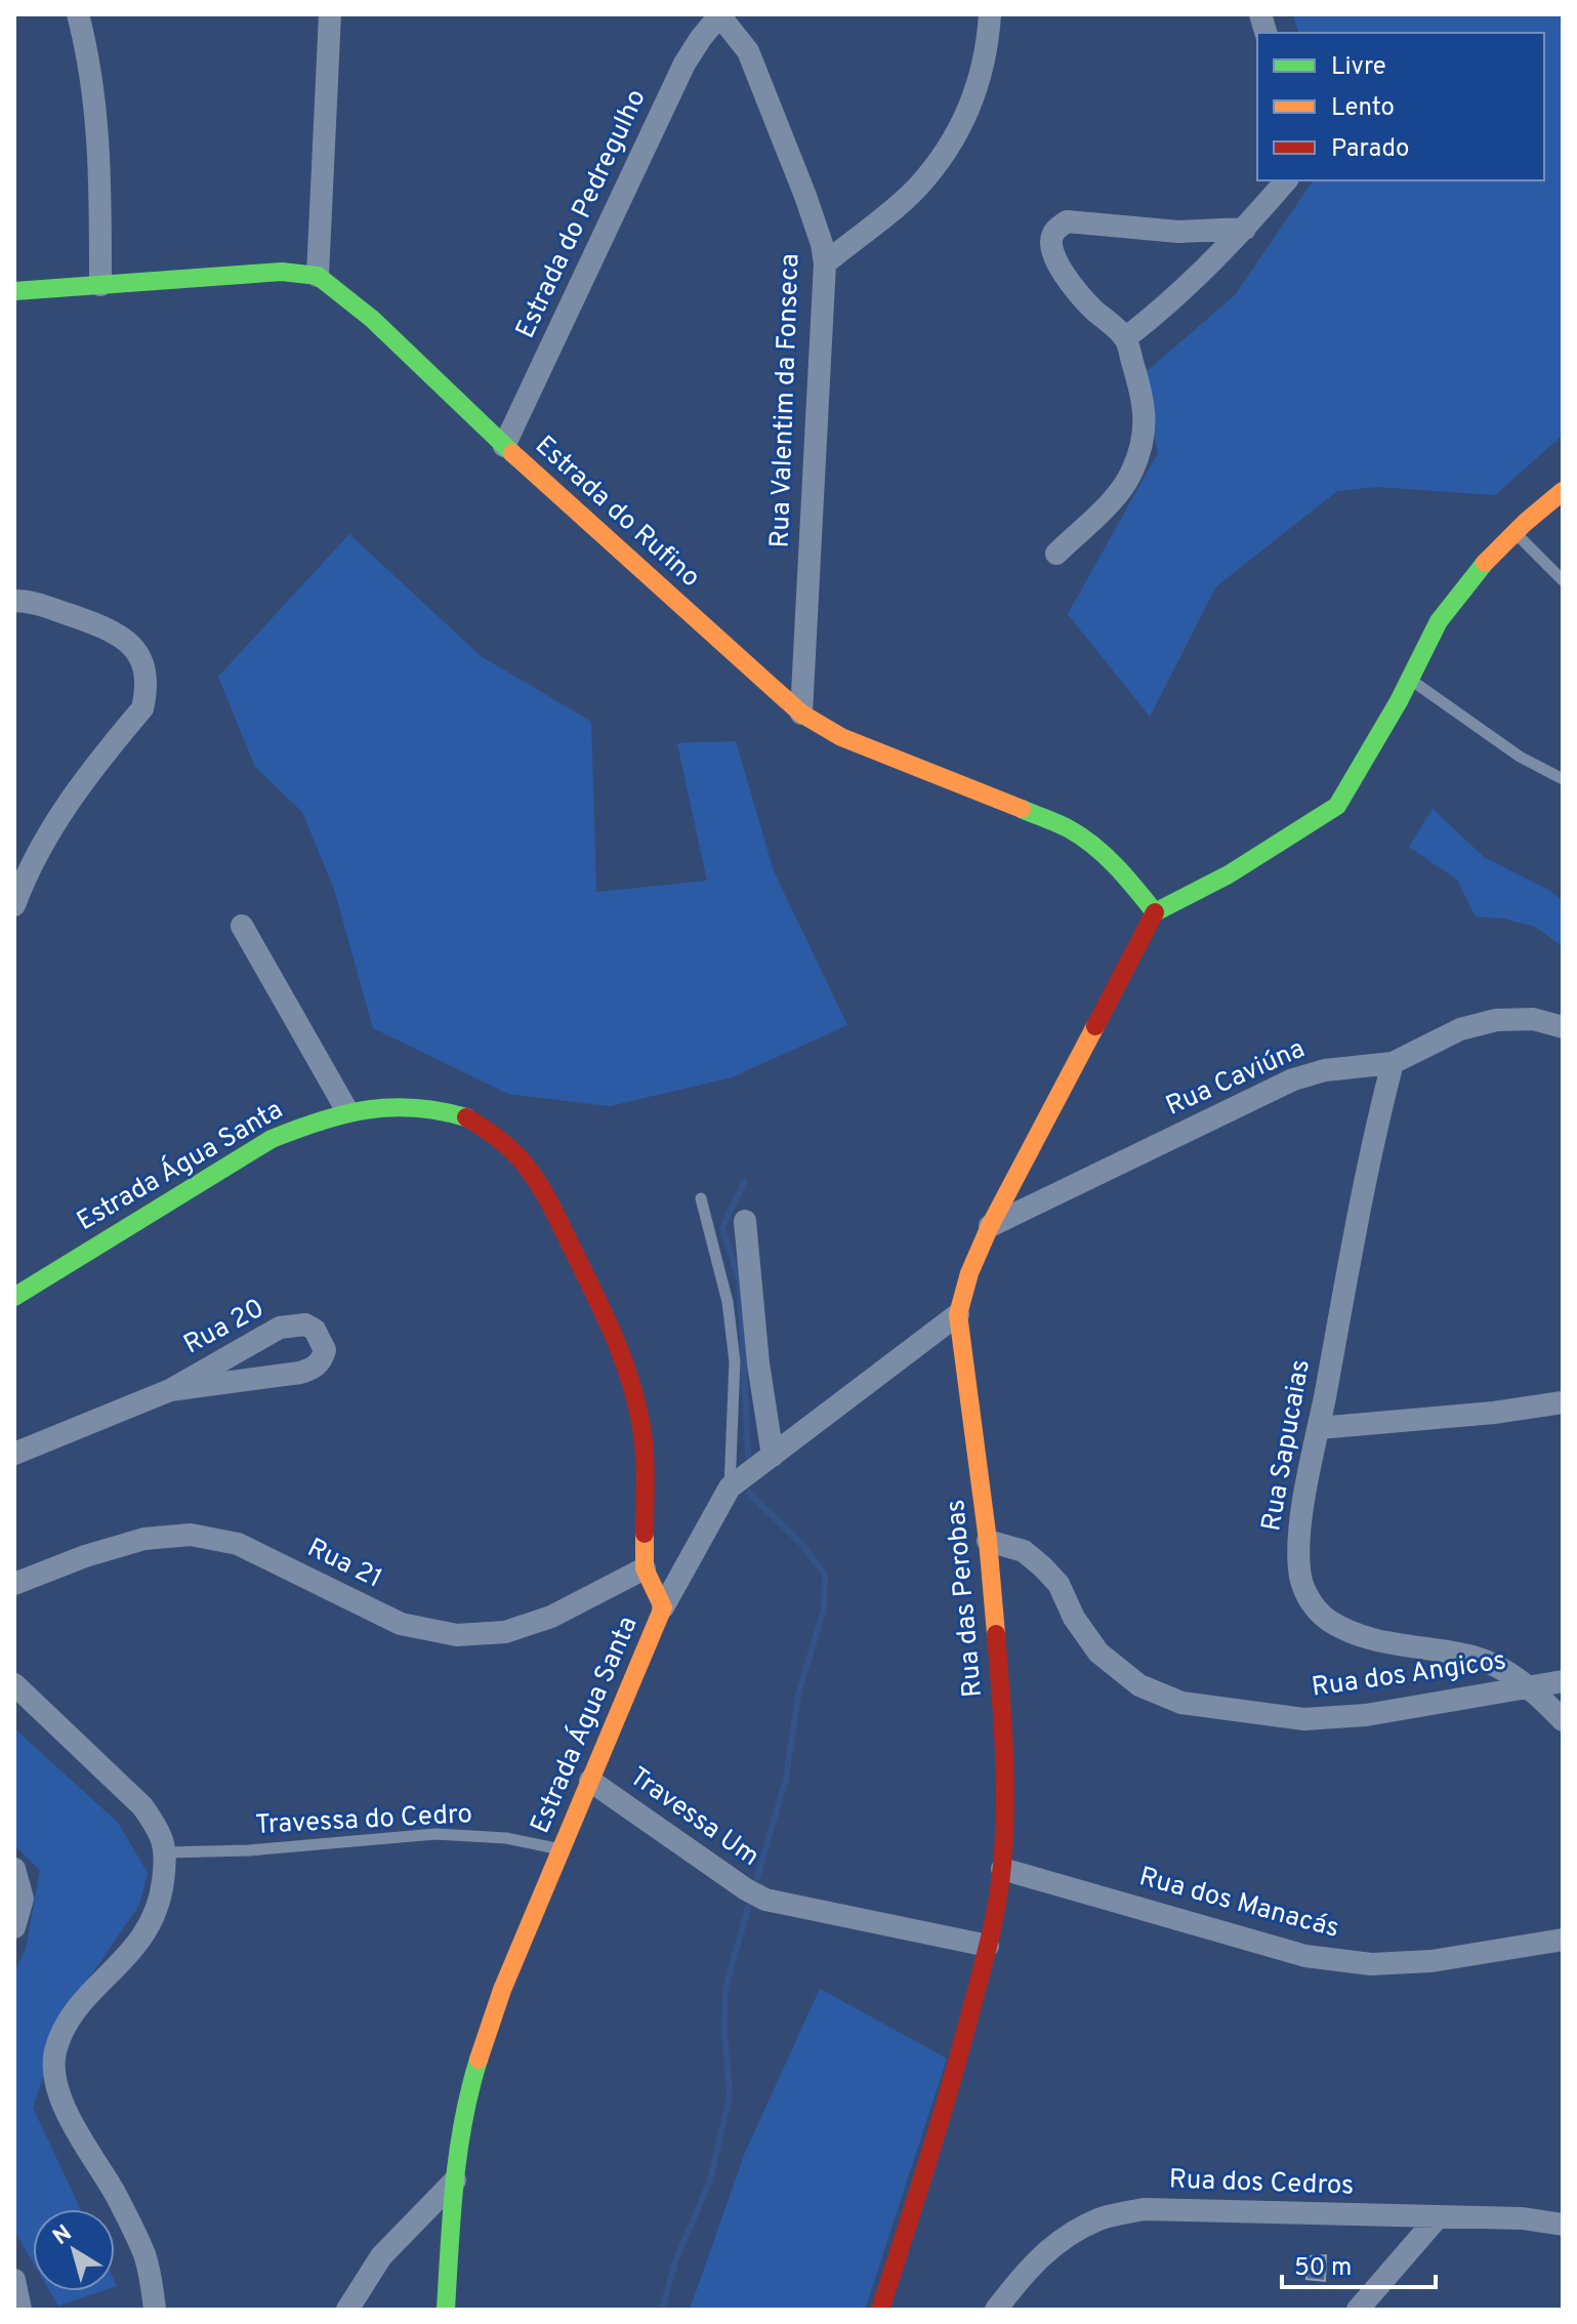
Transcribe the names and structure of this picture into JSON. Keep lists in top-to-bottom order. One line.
{"streets":{"street":["Estrada do Pedregulho","Rua Valentim da Fonseca","Estrada do Rufino","Rua Caviúna","Estrada Água Santa","Rua 20","Rua Sapucaias","Rua 21","Rua das Perobas","Rua dos Angicos","Travessa Um","Rua dos Manacás","Rua dos Cedros"],"lane":["Travessa do Cedro"]},"crossings":[["Estrada do Pedregulho","Rua Valentim da Fonseca"],["Estrada do Pedregulho","Estrada do Rufino"],["Rua Valentim da Fonseca","Estrada do Rufino"],["Estrada do Rufino","Rua das Perobas"],["Rua Caviúna","Rua Sapucaias"],["Rua Caviúna","Rua das Perobas"],["Estrada Água Santa","Rua 21"],["Estrada Água Santa","Travessa Um"],["Estrada Água Santa","Travessa do Cedro"],["Rua Sapucaias","Rua dos Angicos"],["Rua das Perobas","Rua dos Angicos"],["Rua das Perobas","Travessa Um"],["Rua das Perobas","Rua dos Manacás"]],"legend":["Livre","Lento","Parado"],"scale_bar":"50 m","north":"top left"}
